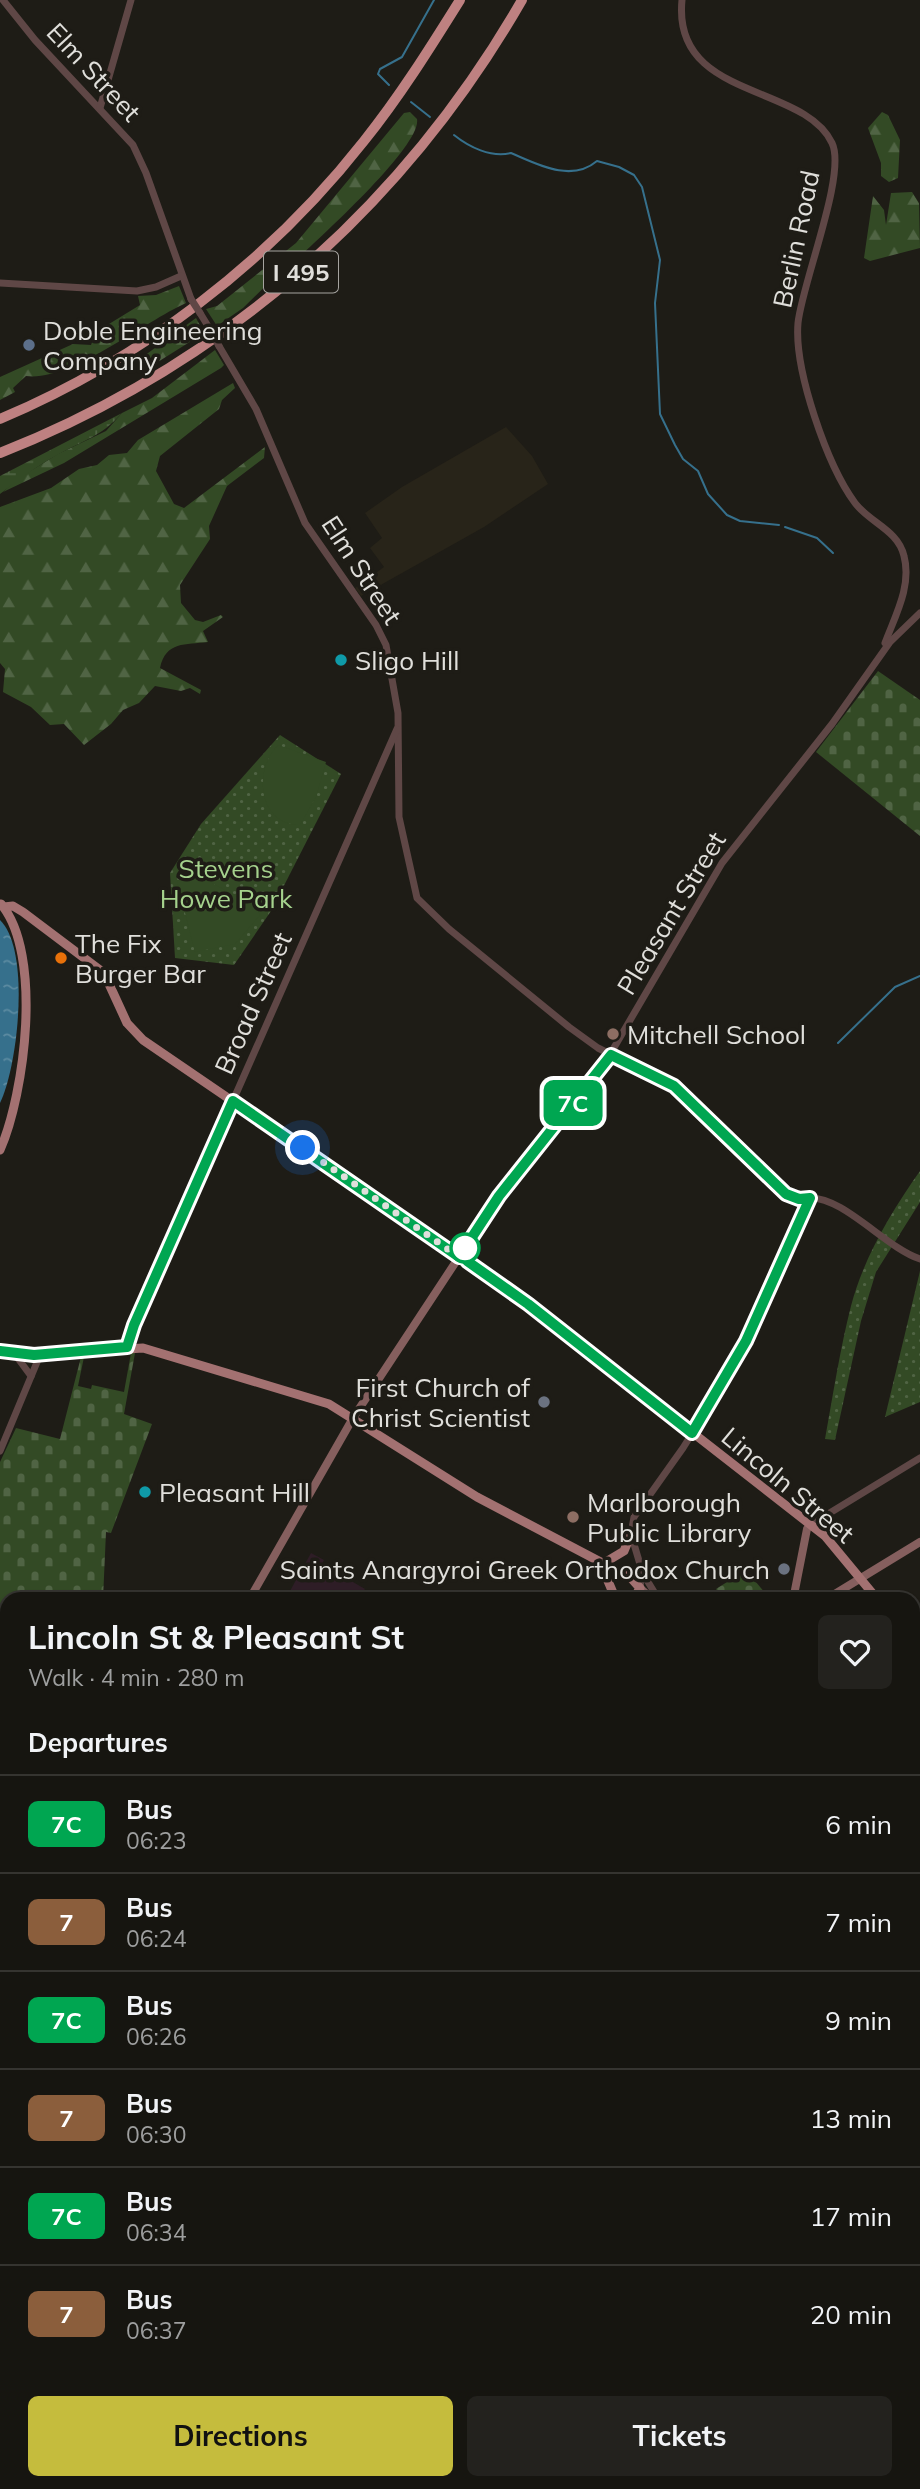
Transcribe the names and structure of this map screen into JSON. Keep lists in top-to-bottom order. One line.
{"streets":{"highway":["I 495"],"main road":["Pleasant Street","Lincoln Street"],"street":["Elm Street","Berlin Road","Broad Street"]},"crossings":[["Elm Street","Pleasant Street"],["Elm Street","Broad Street"],["Berlin Road","Pleasant Street"],["Pleasant Street","Lincoln Street"],["Broad Street","Lincoln Street"]],"parks":["Stevens Howe Park"],"places":["Doble Engineering Company","Sligo Hill","The Fix Burger Bar","Mitchell School","First Church of Christ Scientist","Pleasant Hill","Marlborough Public Library","Saints Anargyroi Greek Orthodox Church"],"lines":["bus line 7C"],"page":{"on_map":"7C","heading":[["Lincoln St & Pleasant St","Walk · 4 min · 280 m"],"Departures"],"list":[{"mark":"7C","name":"Bus","note":"06:23","value":"6 min"},{"mark":"7","name":"Bus","note":"06:24","value":"7 min"},{"mark":"7C","name":"Bus","note":"06:26","value":"9 min"},{"mark":"7","name":"Bus","note":"06:30","value":"13 min"},{"mark":"7C","name":"Bus","note":"06:34","value":"17 min"},{"mark":"7","name":"Bus","note":"06:37","value":"20 min"}],"buttons":["Directions","Tickets"]}}
